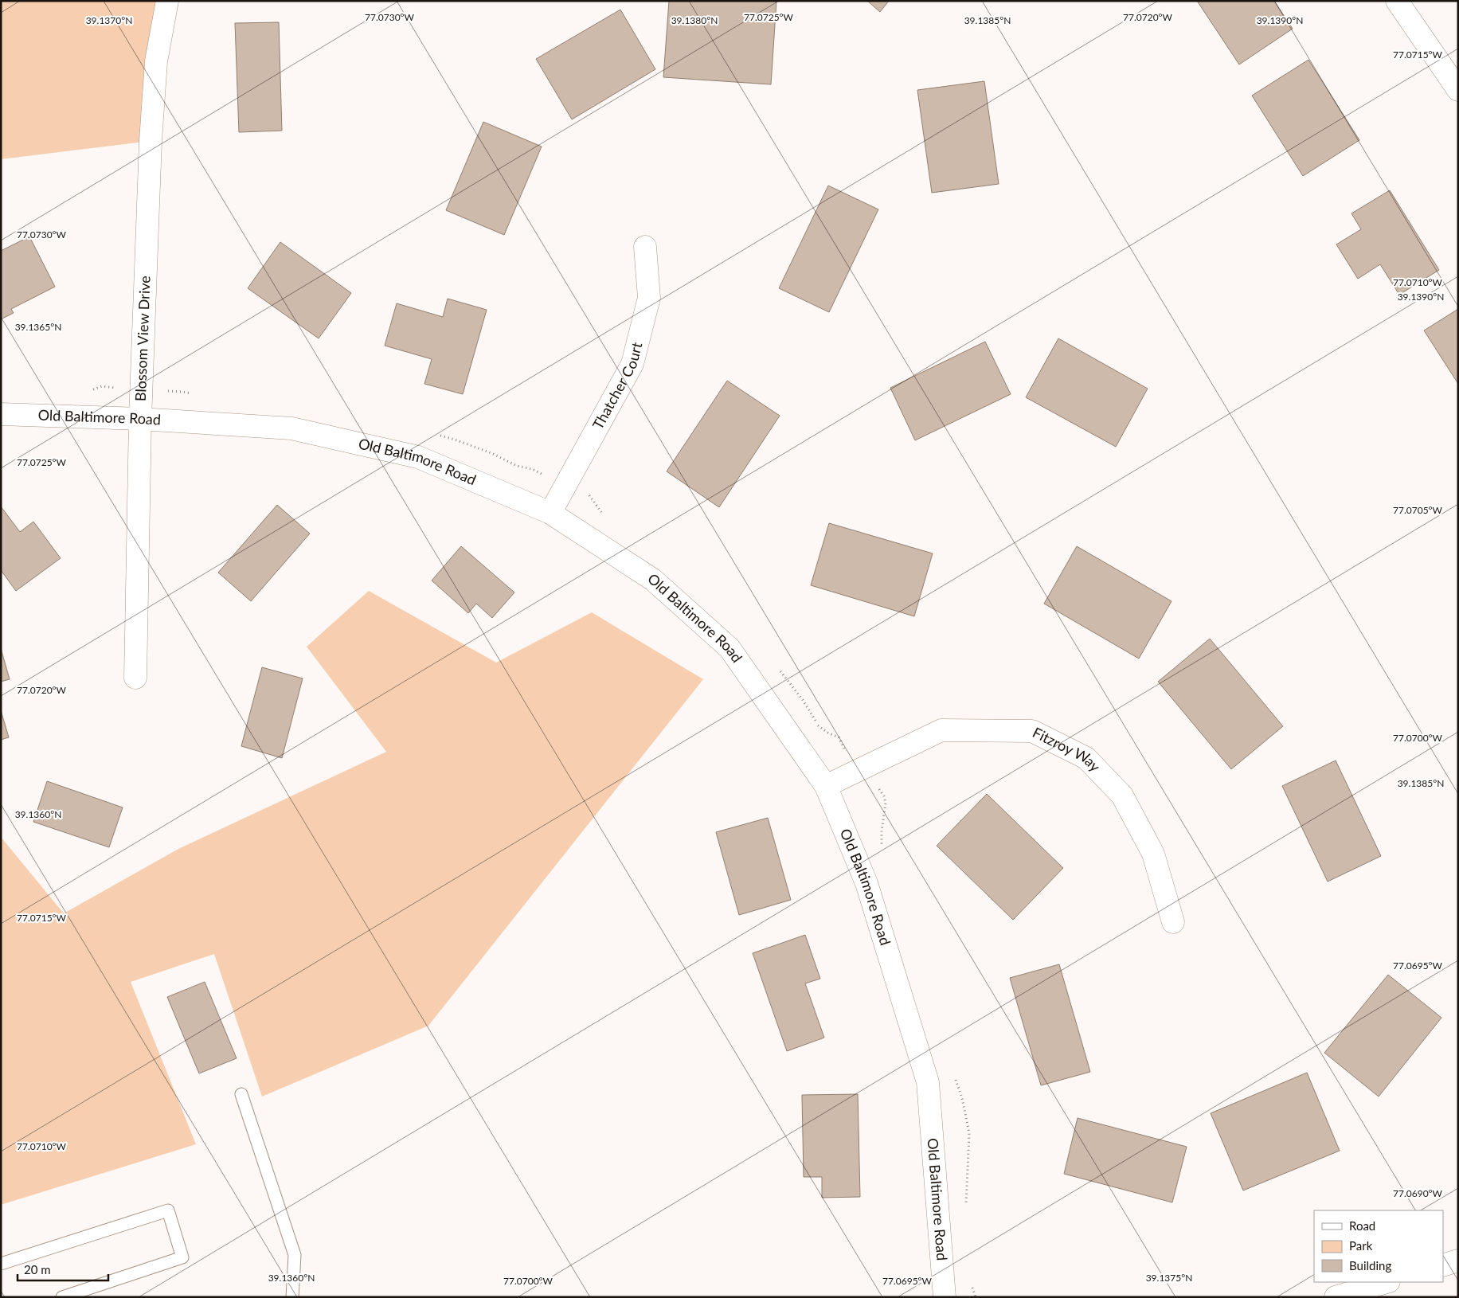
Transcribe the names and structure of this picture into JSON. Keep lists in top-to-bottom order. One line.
{"streets":{"street":["Blossom View Drive","Thatcher Court","Old Baltimore Road","Fitzroy Way"]},"crossings":[["Blossom View Drive","Old Baltimore Road"],["Thatcher Court","Old Baltimore Road"],["Old Baltimore Road","Fitzroy Way"]],"legend":["Road","Park","Building"],"scale_bar":"20 m","coordinates":["77.0730°W","77.0725°W","77.0720°W","39.1370°N","39.1380°N","39.1385°N","39.1390°N","77.0715°W","77.0710°W","39.1365°N","77.0705°W","77.0700°W","39.1360°N","77.0695°W","77.0690°W","39.1375°N"]}
